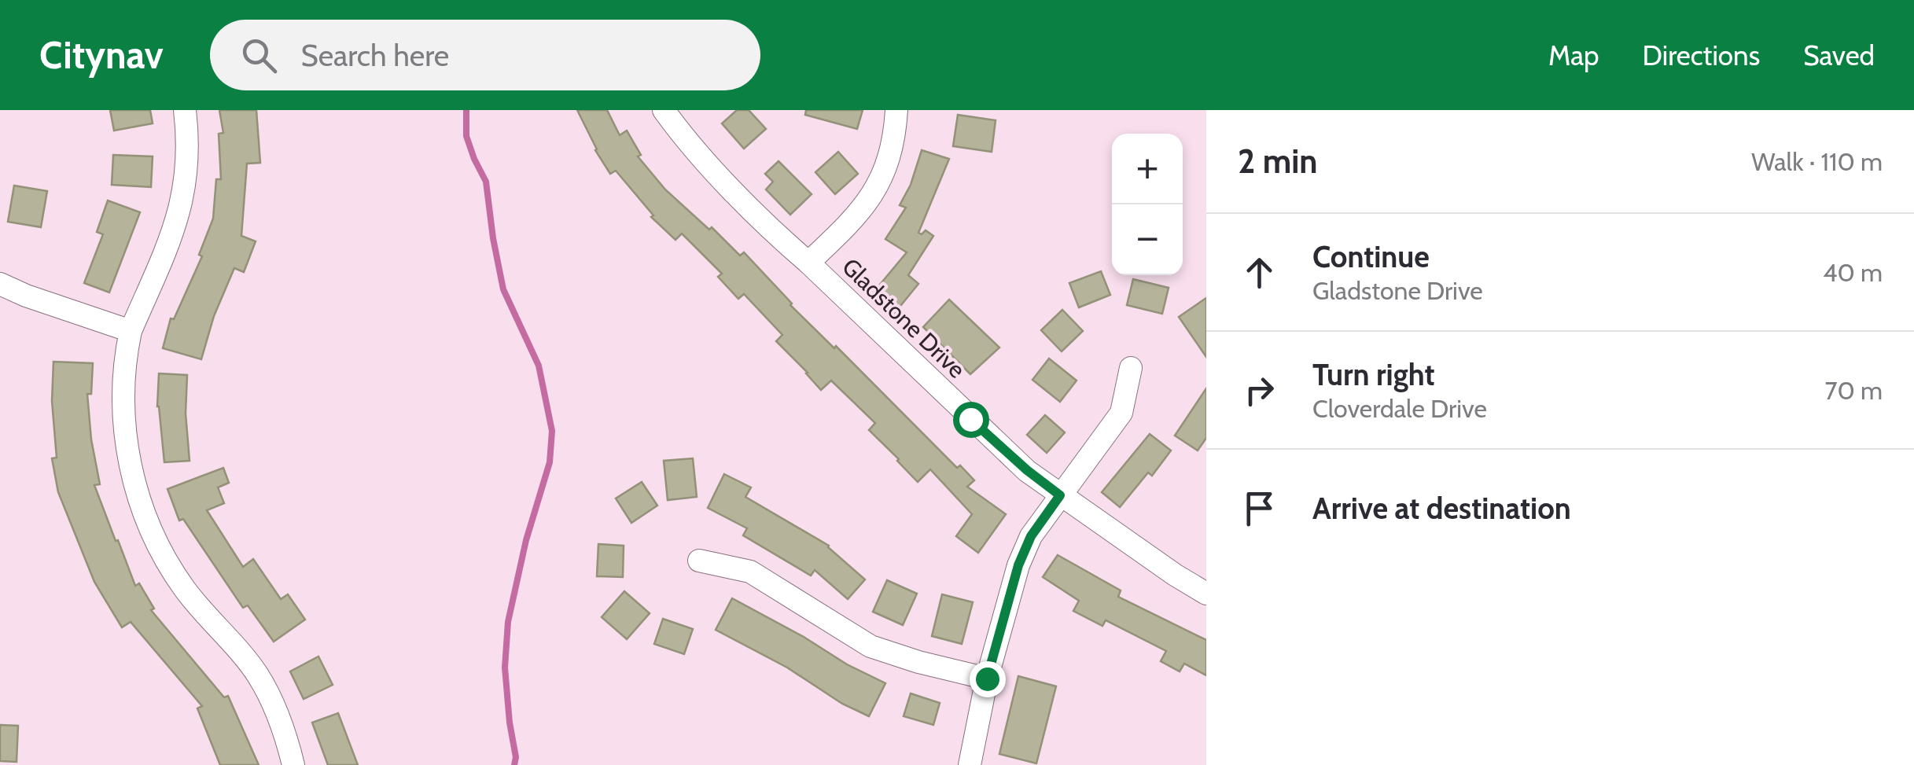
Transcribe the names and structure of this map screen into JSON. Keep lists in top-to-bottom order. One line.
{"streets":{"street":["Gladstone Drive"]},"page":{"header":"Citynav","search":"Search here","nav":["Map","Directions","Saved"],"heading":["2 min","Walk · 110 m"],"map_buttons":["+","−"],"list":[["Continue","Gladstone Drive","40 m"],["Turn right","Cloverdale Drive","70 m"],"Arrive at destination"]}}
